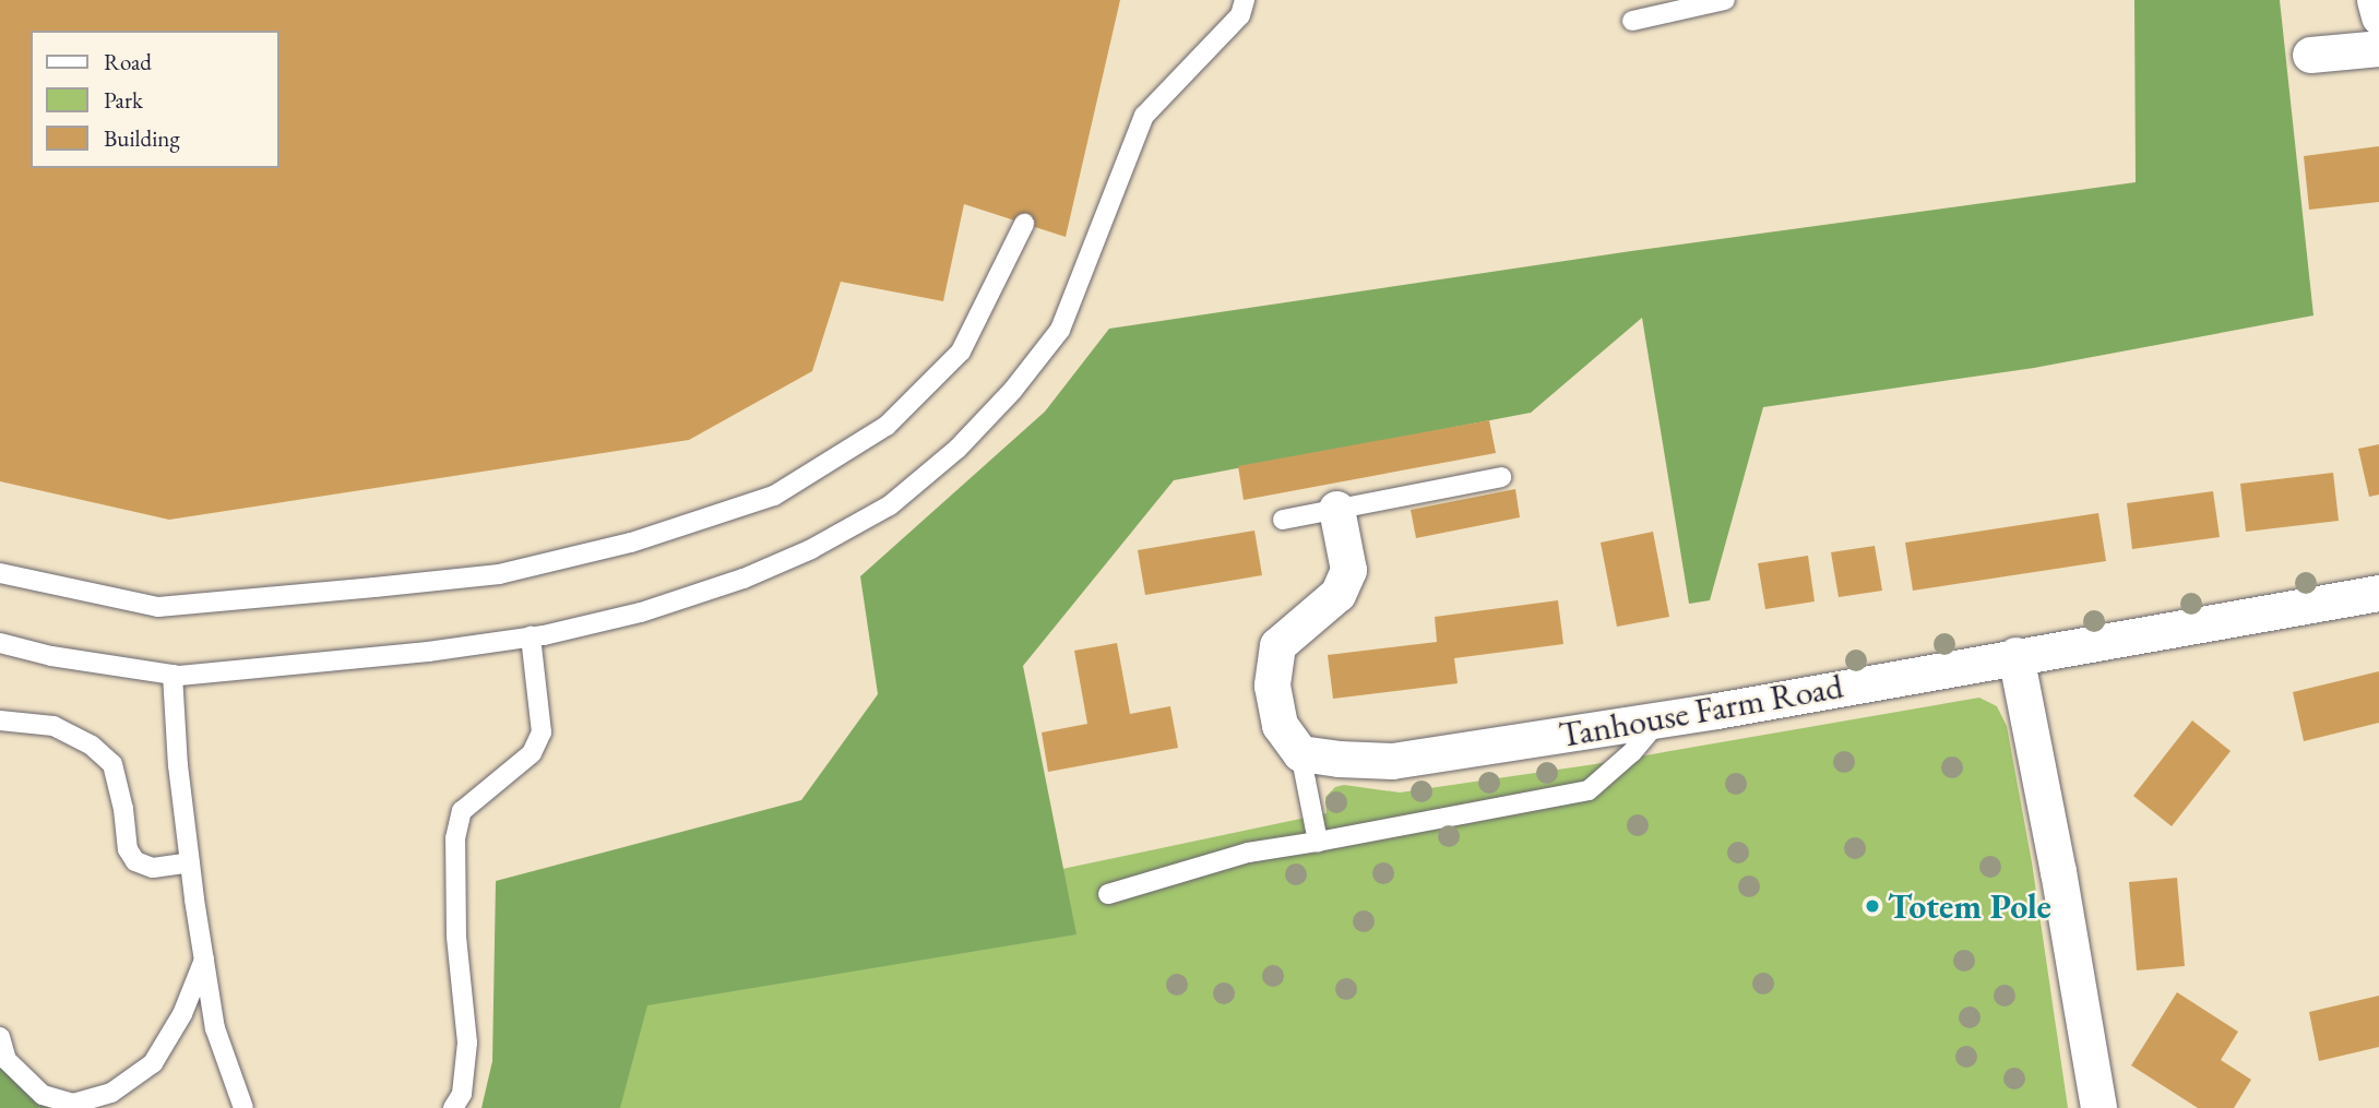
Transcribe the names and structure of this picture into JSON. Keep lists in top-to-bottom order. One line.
{"streets":{"street":["Tanhouse Farm Road"]},"places":["Totem Pole"],"legend":["Road","Park","Building"]}
